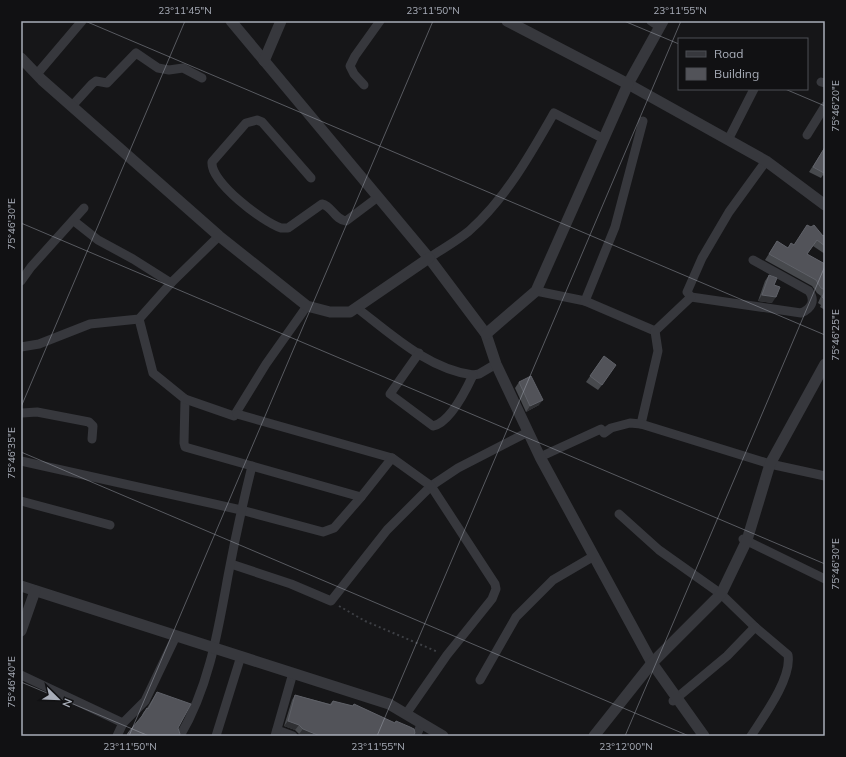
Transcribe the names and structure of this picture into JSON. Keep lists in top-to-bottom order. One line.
{"legend":["Road","Building"],"north":"bottom right","coordinates":["23°11'45\"N","23°11'50\"N","23°11'55\"N","75°46'20\"E","75°46'30\"E","75°46'25\"E","75°46'35\"E","75°46'40\"E","23°12'00\"N"]}
